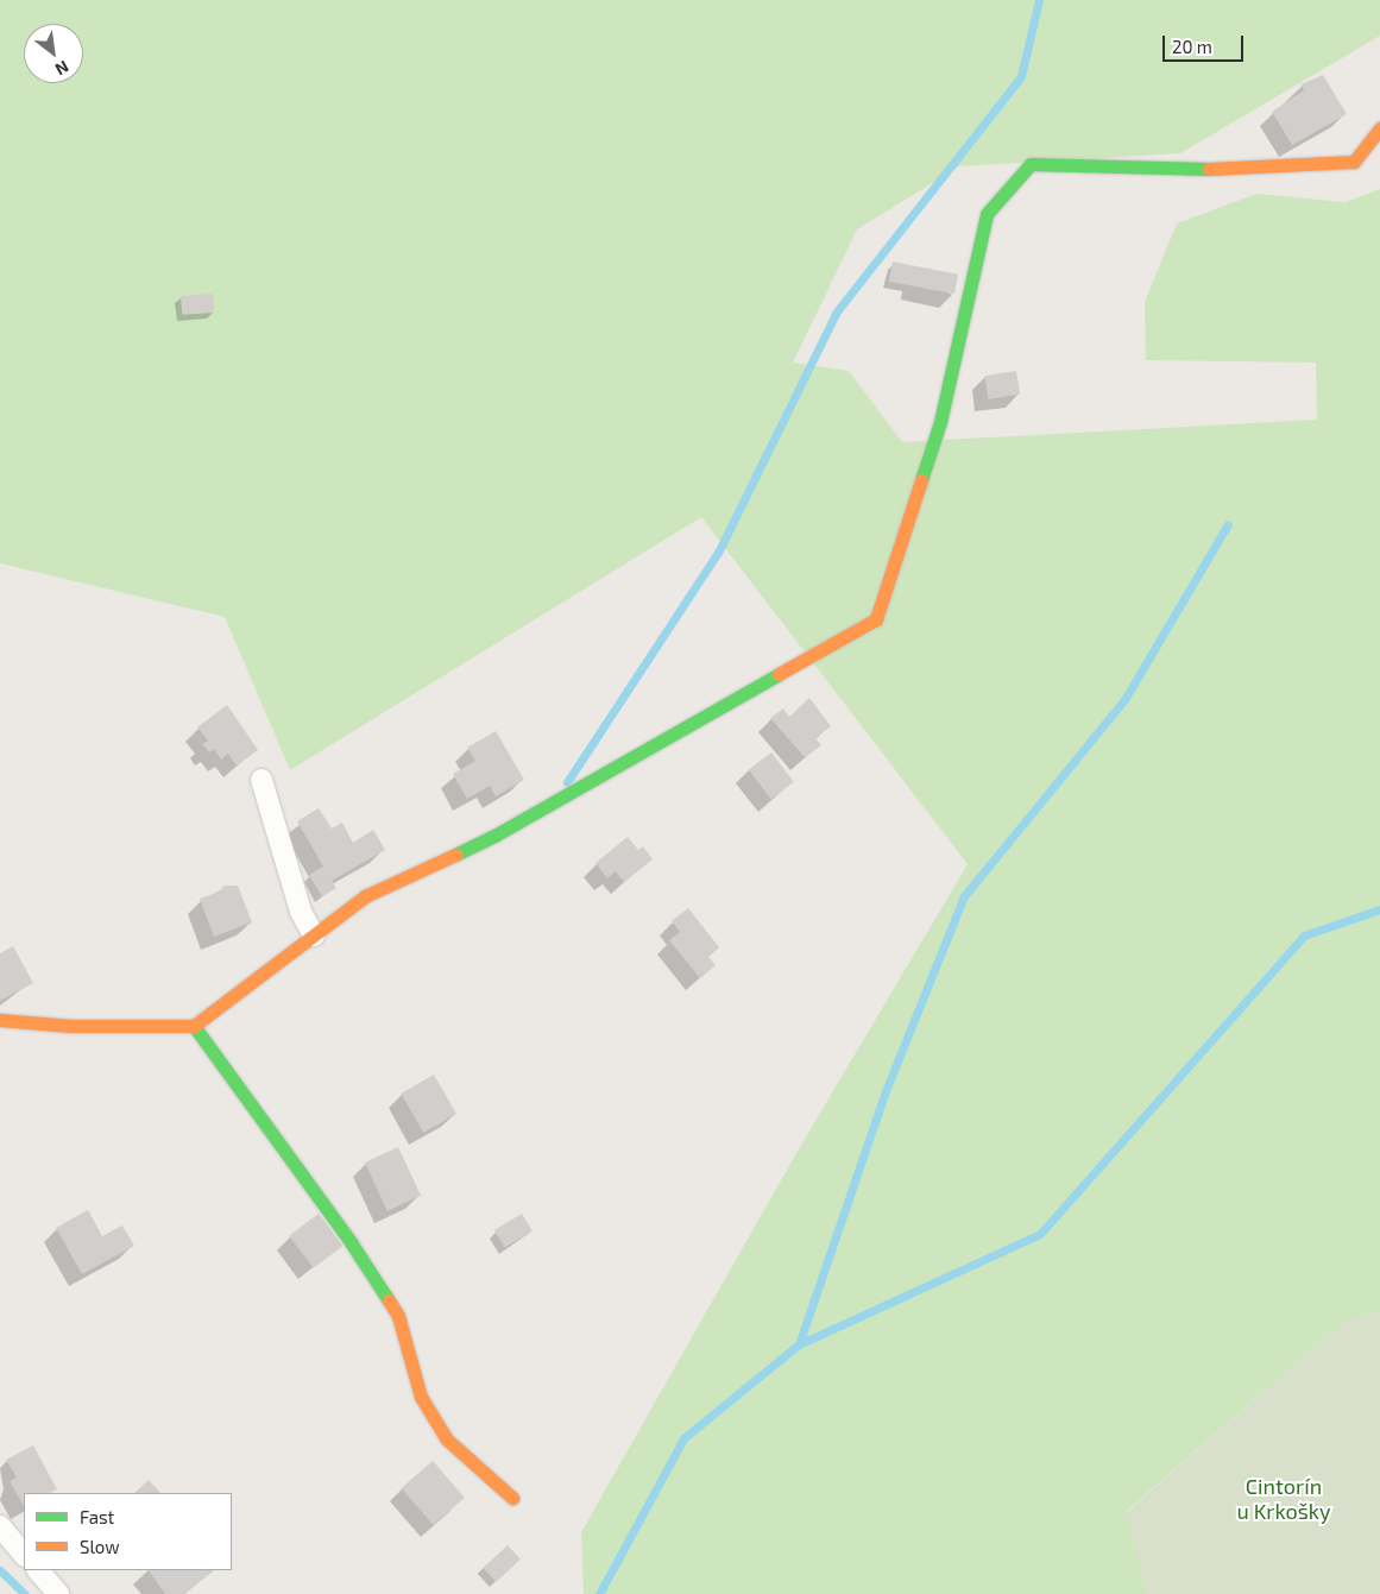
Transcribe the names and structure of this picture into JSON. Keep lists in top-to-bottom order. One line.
{"parks":["Cintorín u Krkošky"],"legend":["Fast","Slow"],"scale_bar":"20 m","north":"bottom right"}
